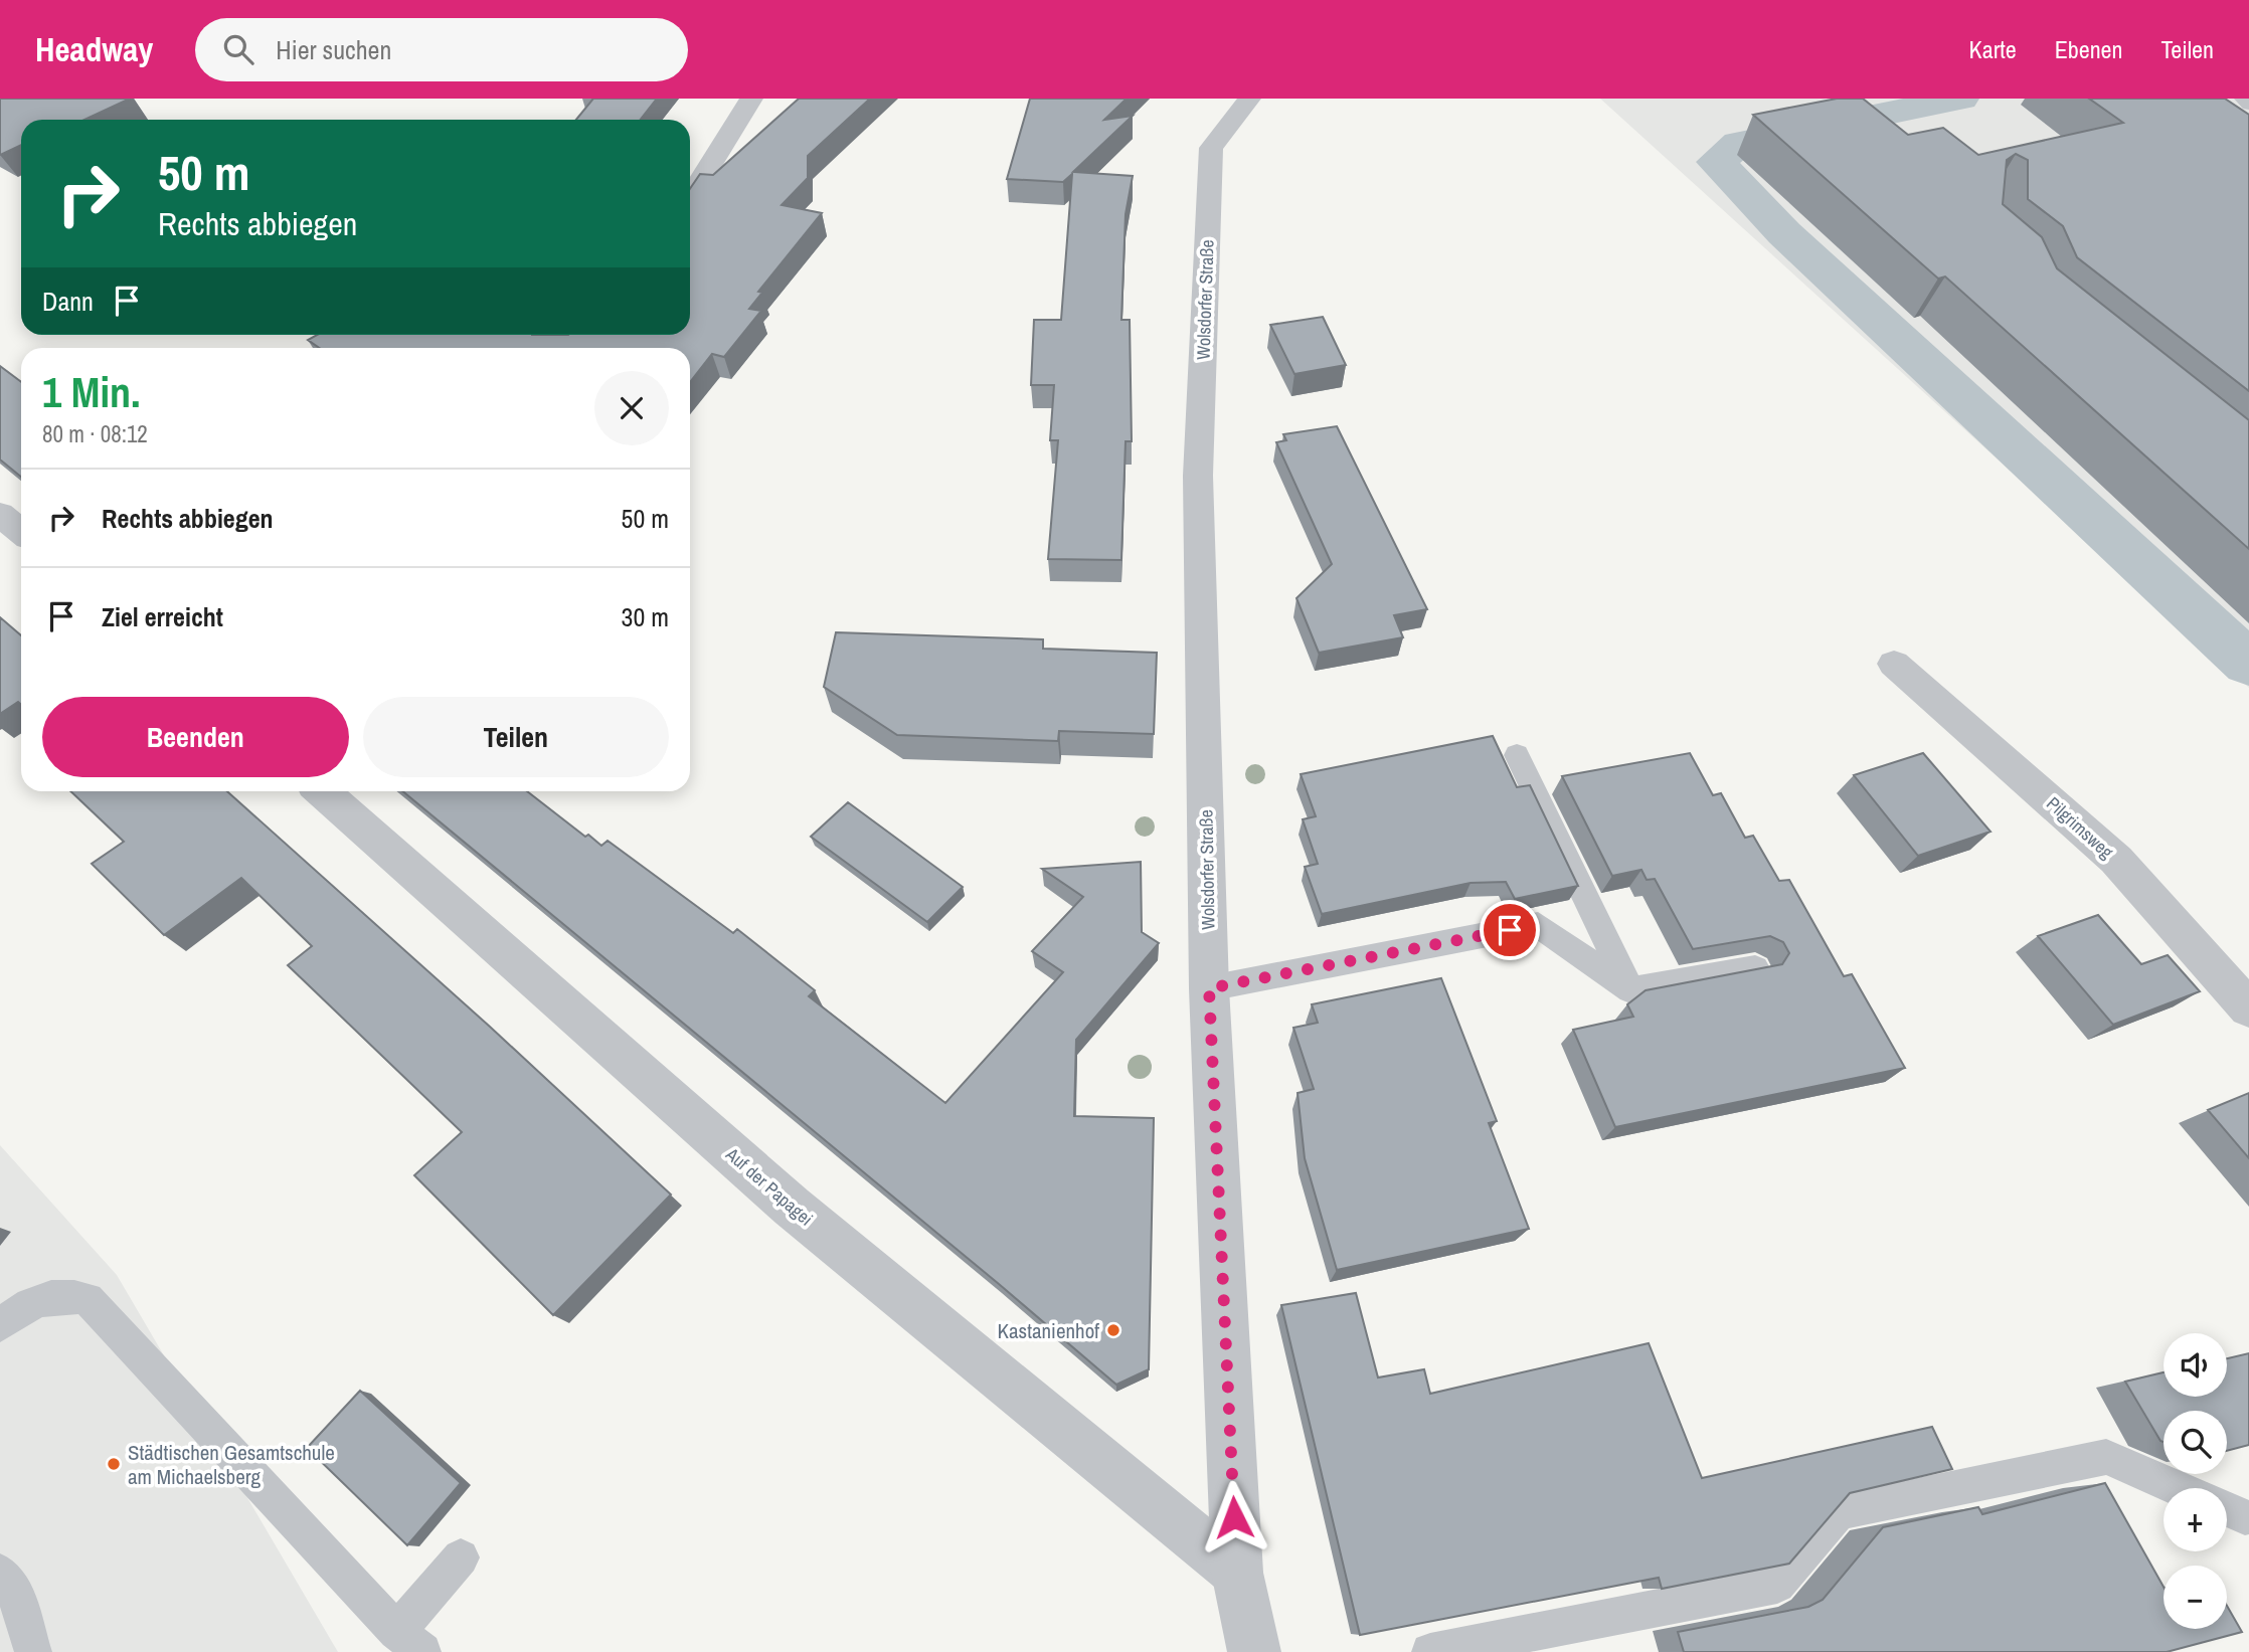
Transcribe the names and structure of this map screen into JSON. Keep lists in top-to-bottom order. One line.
{"streets":{"street":["Wolsdorfer Straße","Pilgrimsweg","Auf der Papagei"]},"crossings":[["Wolsdorfer Straße","Auf der Papagei"]],"places":["Kastanienhof","Städtischen Gesamtschule am Michaelsberg"],"page":{"header":"Headway","search":"Hier suchen","nav":["Karte","Ebenen","Teilen"],"turn":["50 m","Rechts abbiegen"],"then":"Dann","heading":["1 Min.","80 m · 08:12"],"list":[{"name":"Rechts abbiegen","value":"50 m"},{"name":"Ziel erreicht","value":"30 m"}],"buttons":["Beenden","Teilen"],"map_buttons":["+","−"]}}
